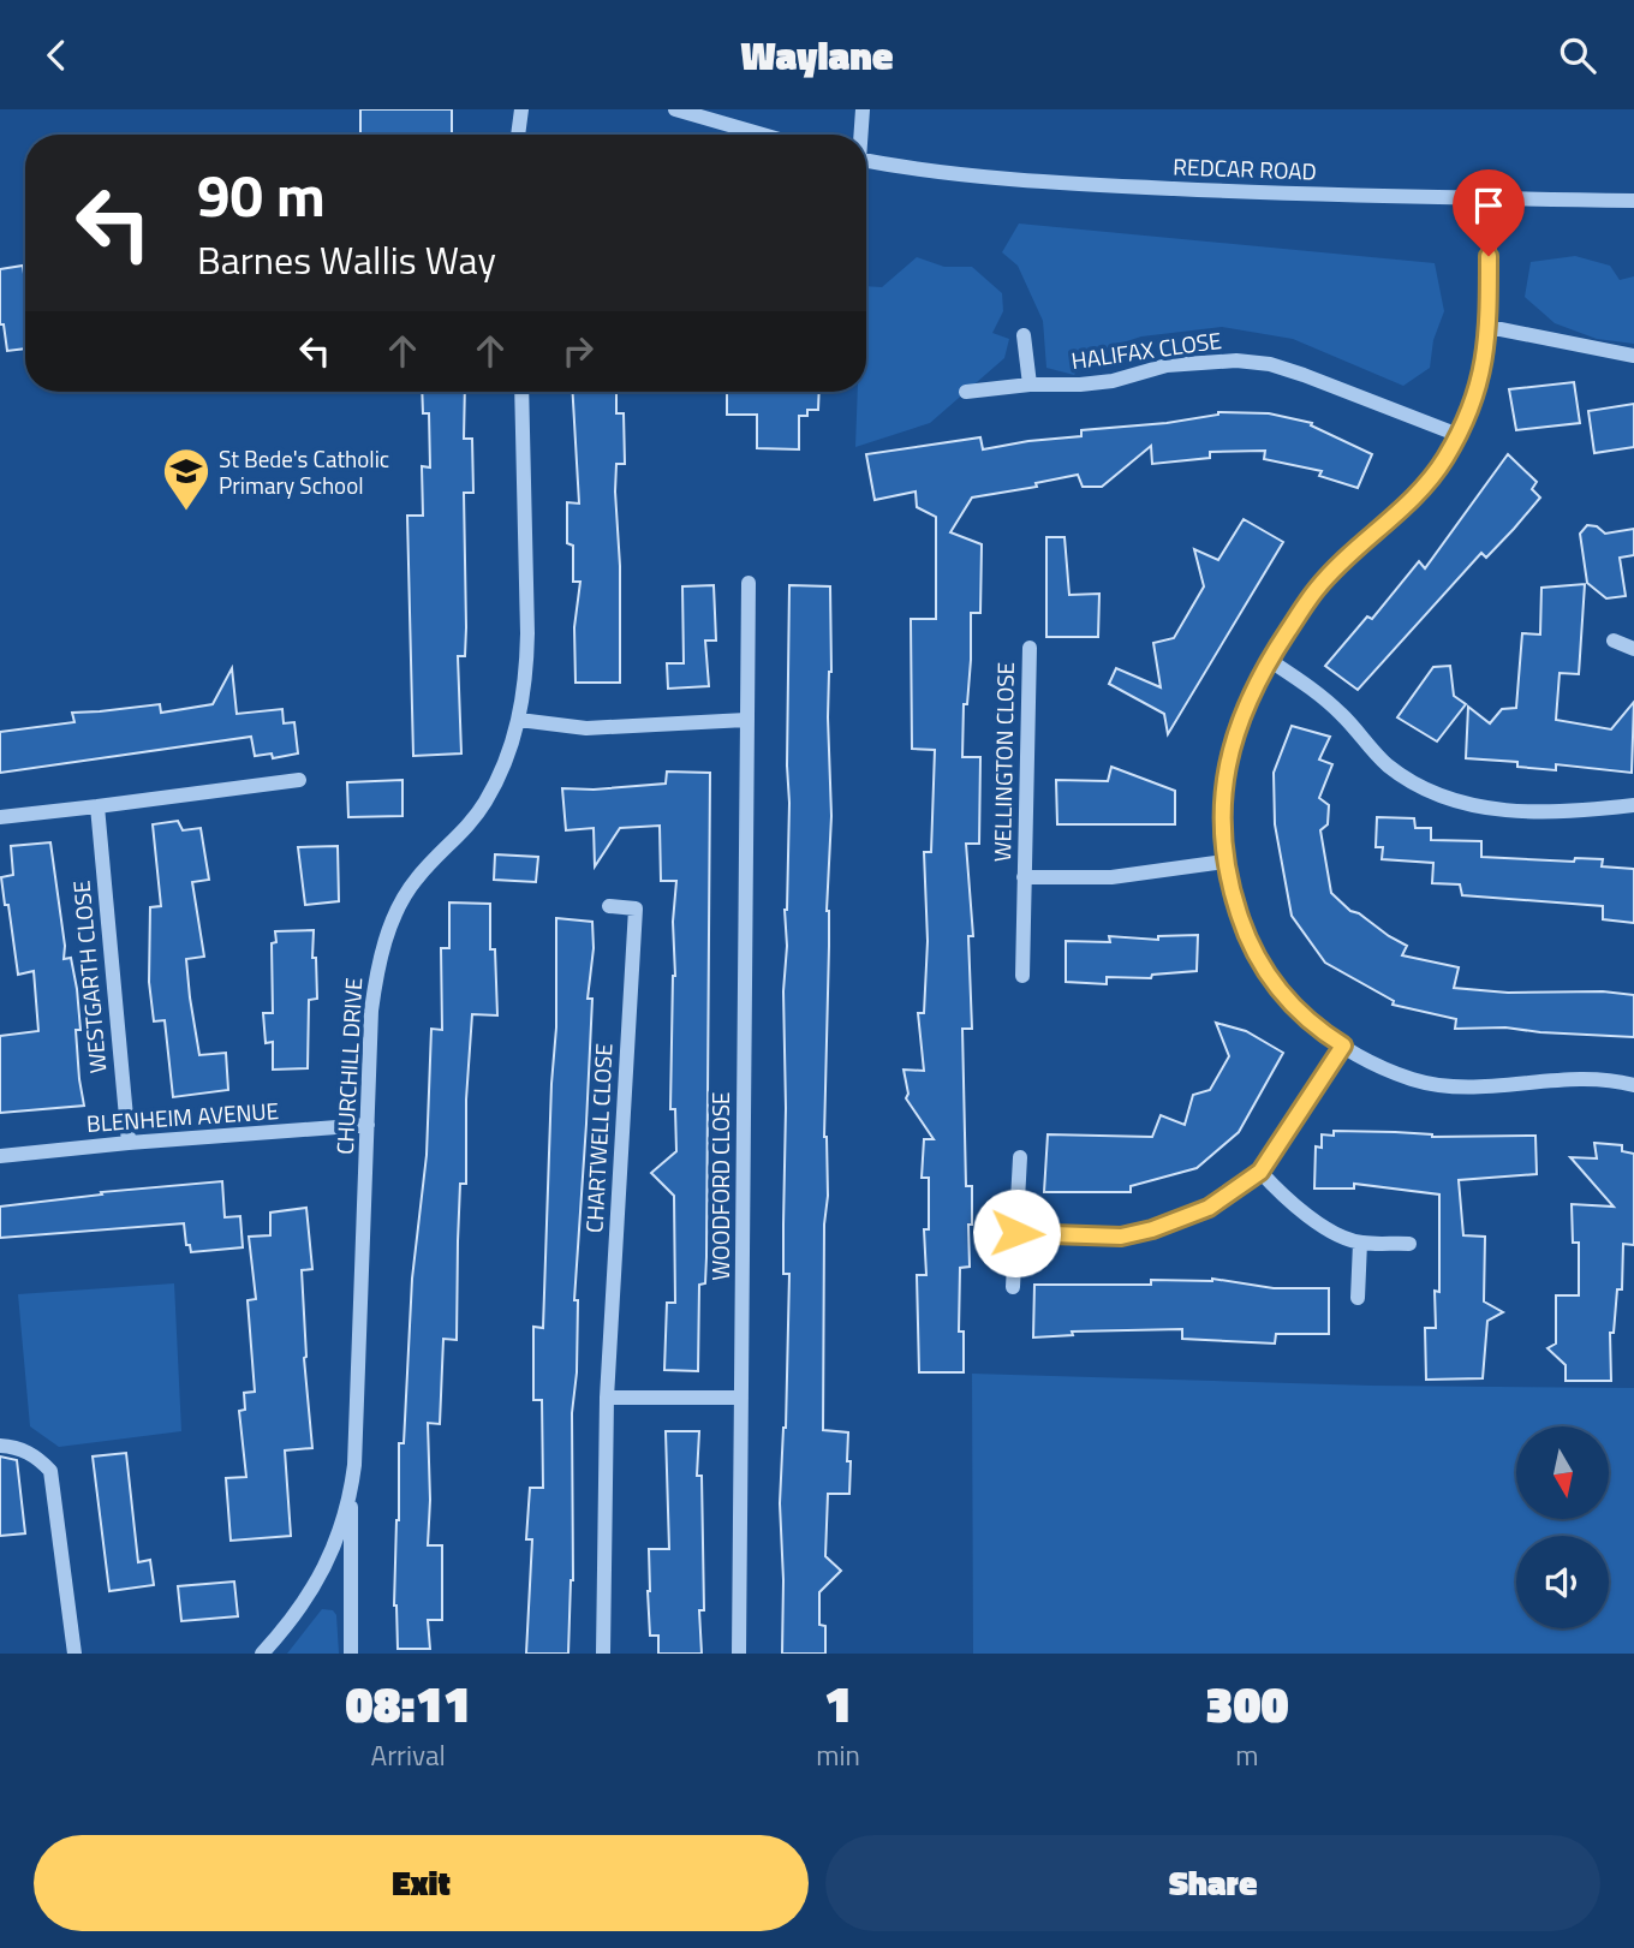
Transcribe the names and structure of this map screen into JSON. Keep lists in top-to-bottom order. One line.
{"streets":{"street":["REDCAR ROAD","HALIFAX CLOSE","WELLINGTON CLOSE","WESTGARTH CLOSE","CHURCHILL DRIVE","BLENHEIM AVENUE","CHARTWELL CLOSE","WOODFORD CLOSE"]},"crossings":[["WESTGARTH CLOSE","BLENHEIM AVENUE"],["CHURCHILL DRIVE","BLENHEIM AVENUE"]],"places":{"school or university":["St Bede's Catholic Primary School"]},"north":"bottom","page":{"header":"Waylane","turn":["90 m","Barnes Wallis Way"],"eta":["08:11","Arrival","1","min","300","m"],"buttons":["Exit","Share"]}}
